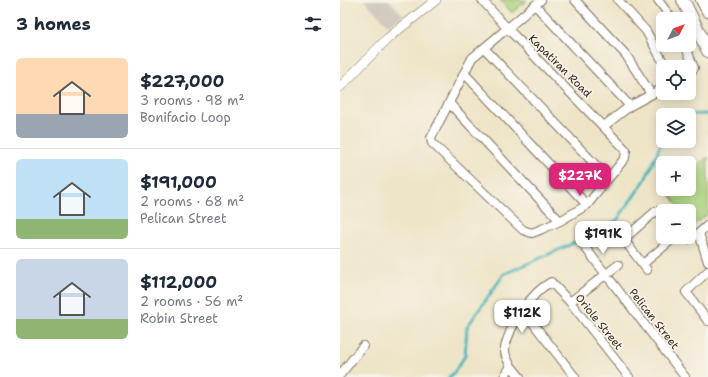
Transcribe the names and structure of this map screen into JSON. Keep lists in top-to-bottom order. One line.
{"streets":{"street":["Kapatiran Road","Pelican Street","Oriole Street"]},"north":"top right","page":{"heading":"3 homes","map_buttons":["+","−"],"list":[{"name":"$227,000","note":"3 rooms · 98 m² · Bonifacio Loop"},{"name":"$191,000","note":"2 rooms · 68 m² · Pelican Street"},{"name":"$112,000","note":"2 rooms · 56 m² · Robin Street"}],"price":["$227K","$191K","$112K"]}}
